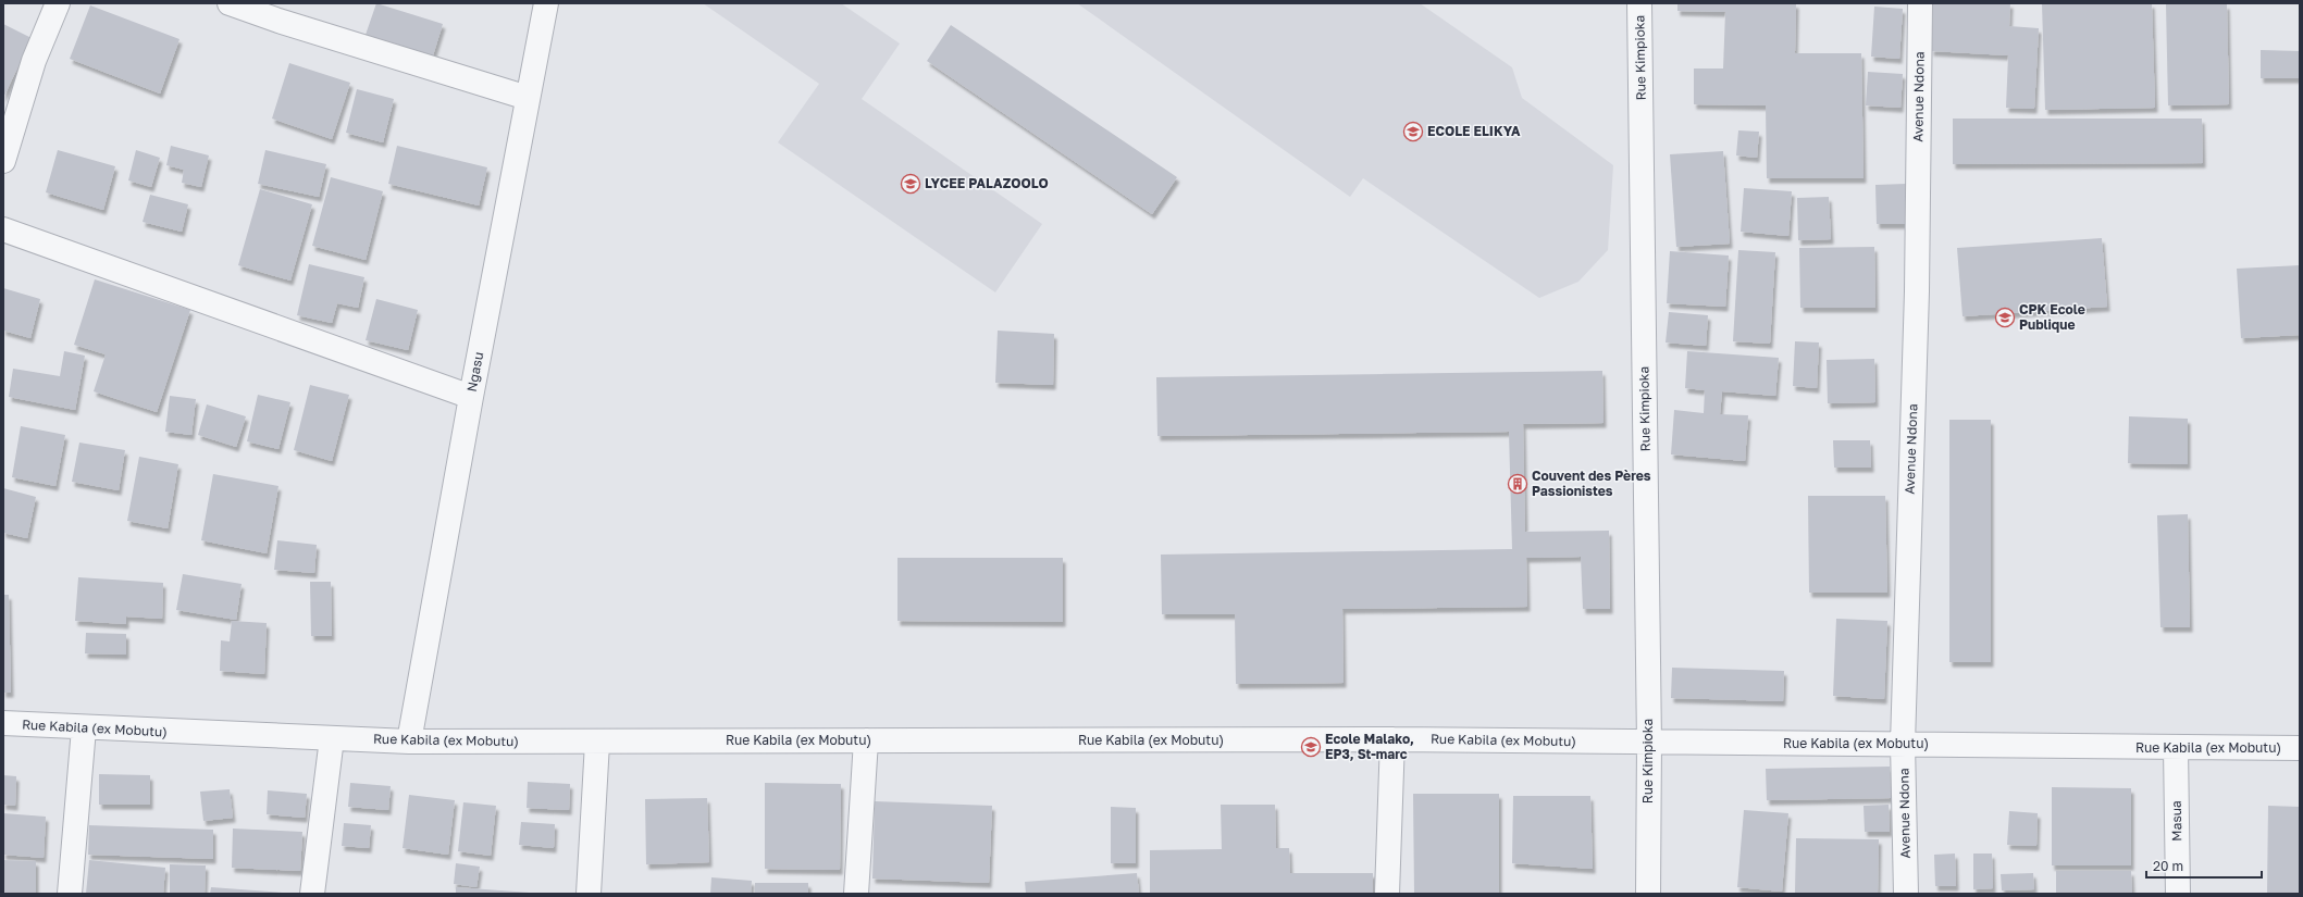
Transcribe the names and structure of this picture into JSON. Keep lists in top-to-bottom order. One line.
{"streets":{"street":["Rue Kimpioka","Avenue Ndona","Ngasu","Rue Kabila (ex Mobutu)","Masua"]},"crossings":[["Rue Kimpioka","Rue Kabila (ex Mobutu)"],["Avenue Ndona","Rue Kabila (ex Mobutu)"],["Ngasu","Rue Kabila (ex Mobutu)"],["Rue Kabila (ex Mobutu)","Masua"]],"places":{"school or university":["ECOLE ELIKYA","LYCEE PALAZOOLO","CPK Ecole Publique","Ecole Malako, EP3, St-marc"],"building":["Couvent des Pères Passionistes"]},"scale_bar":"20 m"}
